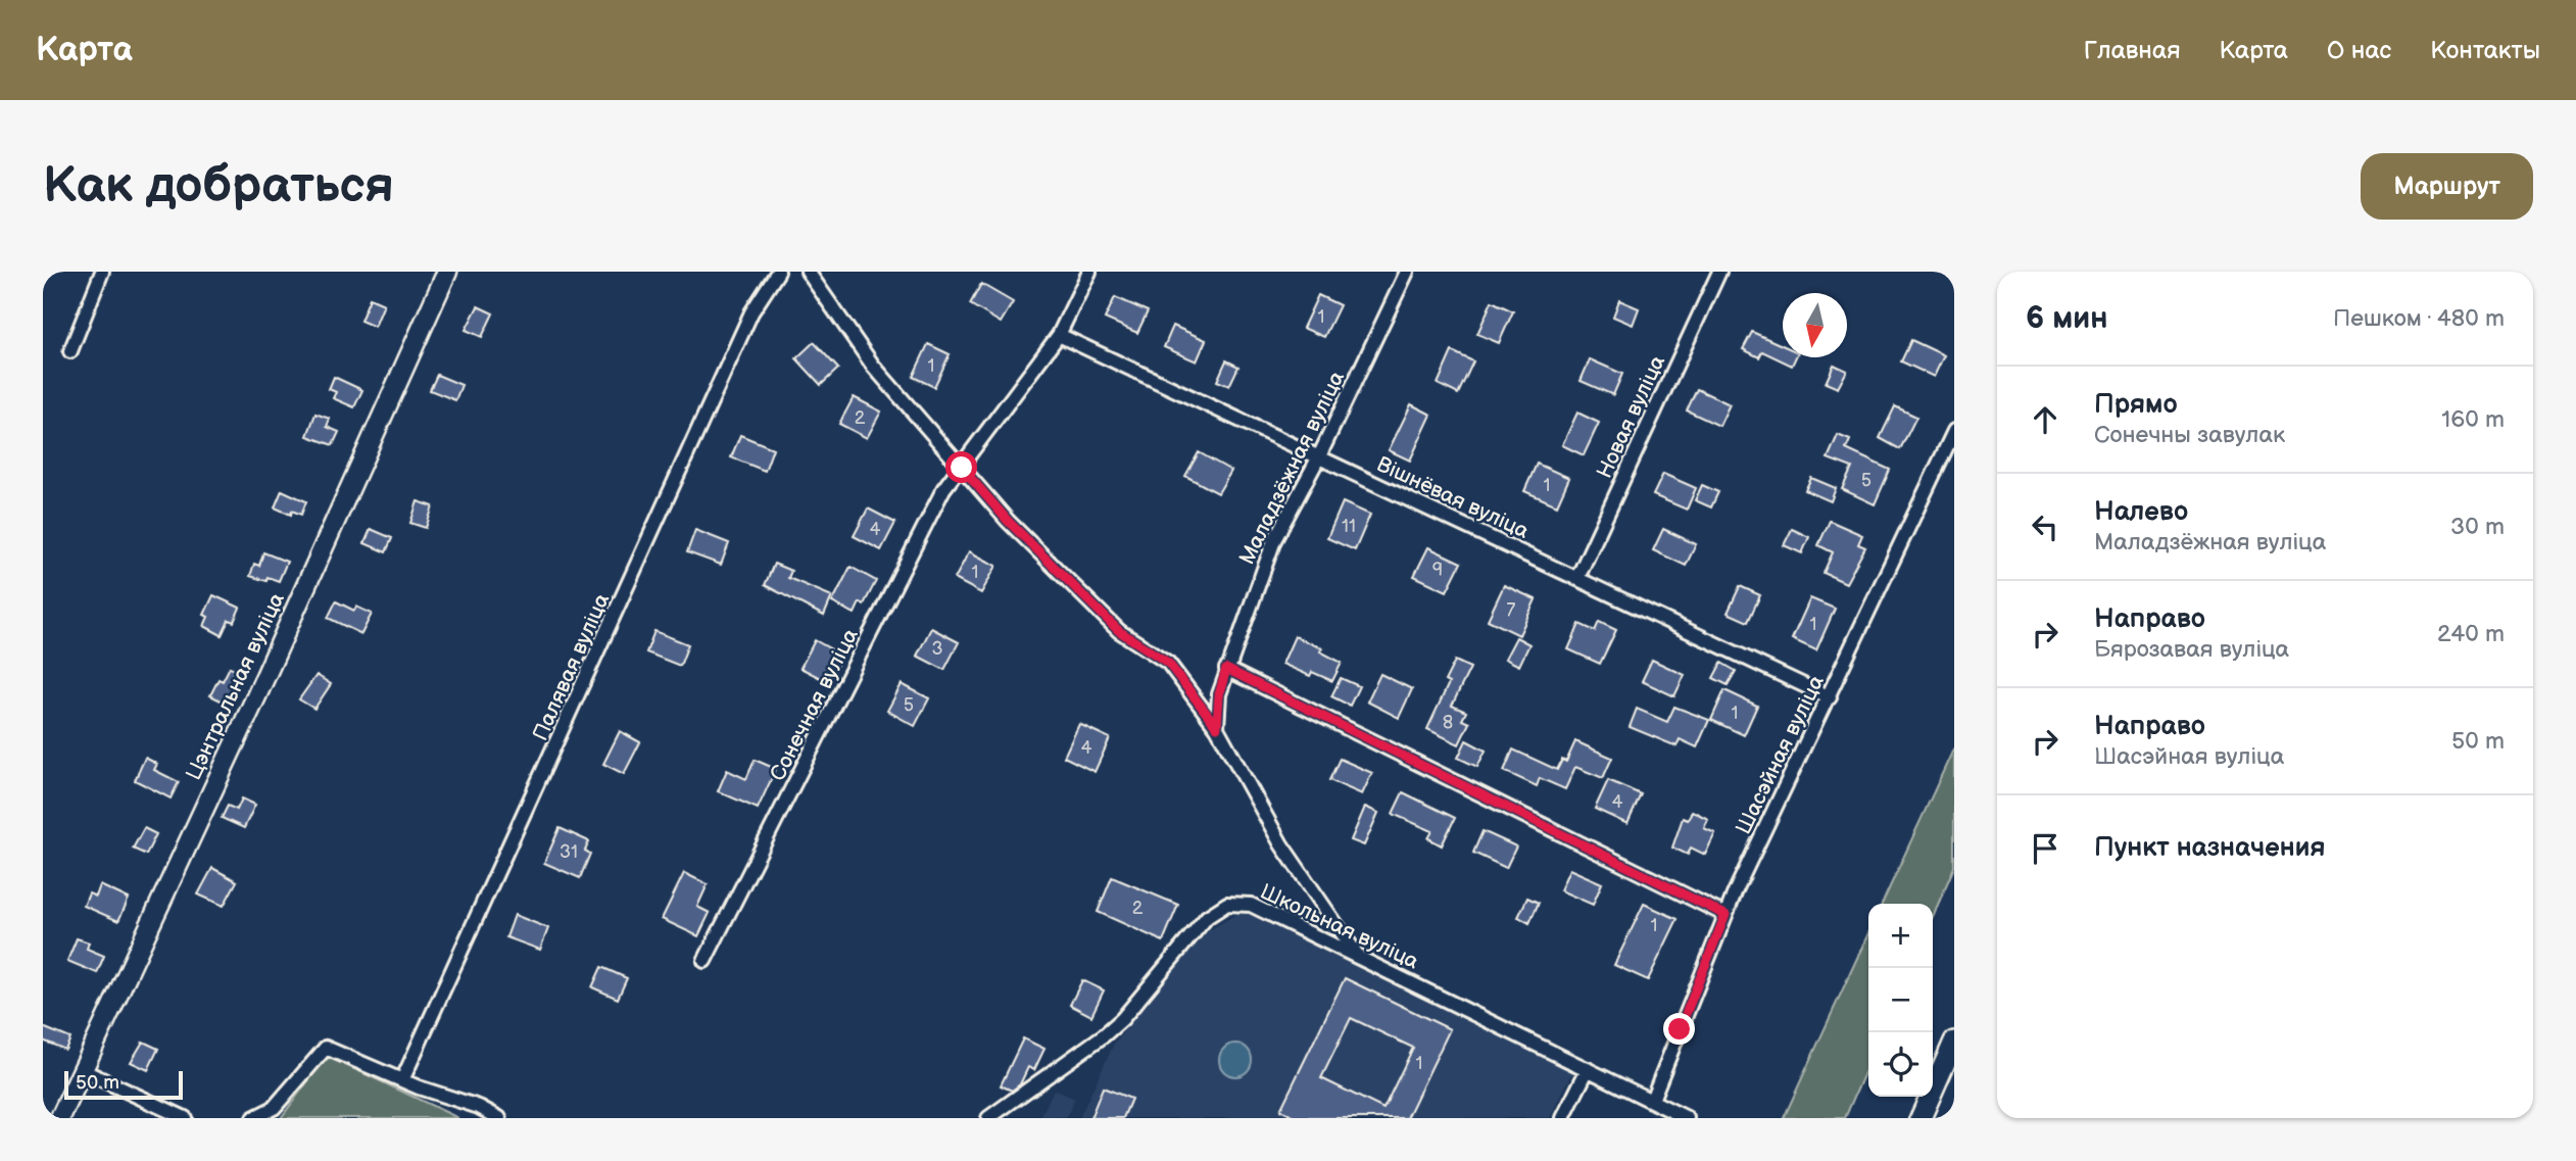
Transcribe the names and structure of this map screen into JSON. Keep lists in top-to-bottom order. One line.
{"streets":{"street":["Новая вуліца","Маладзёжная вуліца","Вішнёвая вуліца","Палявая вуліца","Цэнтральная вуліца","Сонечная вуліца","Шасэйная вуліца","Школьная вуліца"]},"crossings":[["Новая вуліца","Вішнёвая вуліца"],["Маладзёжная вуліца","Вішнёвая вуліца"],["Вішнёвая вуліца","Шасэйная вуліца"],["Шасэйная вуліца","Школьная вуліца"]],"house_numbers":["1","1","2","5","1","11","4","9","1","7","1","3","5","1","8","4","4","31","2","1","1"],"scale_bar":"50 m","north":"bottom","page":{"header":"Карта","nav":["Главная","Карта","О нас","Контакты"],"buttons":"Маршрут","title":"Как добраться","heading":["6 мин","Пешком · 480 m"],"list":[["Прямо","Сонечны завулак","160 m"],["Налево","Маладзёжная вуліца","30 m"],["Направо","Бярозавая вуліца","240 m"],["Направо","Шасэйная вуліца","50 m"],"Пункт назначения"],"map_buttons":["+","−"],"scale":"50 m"}}
